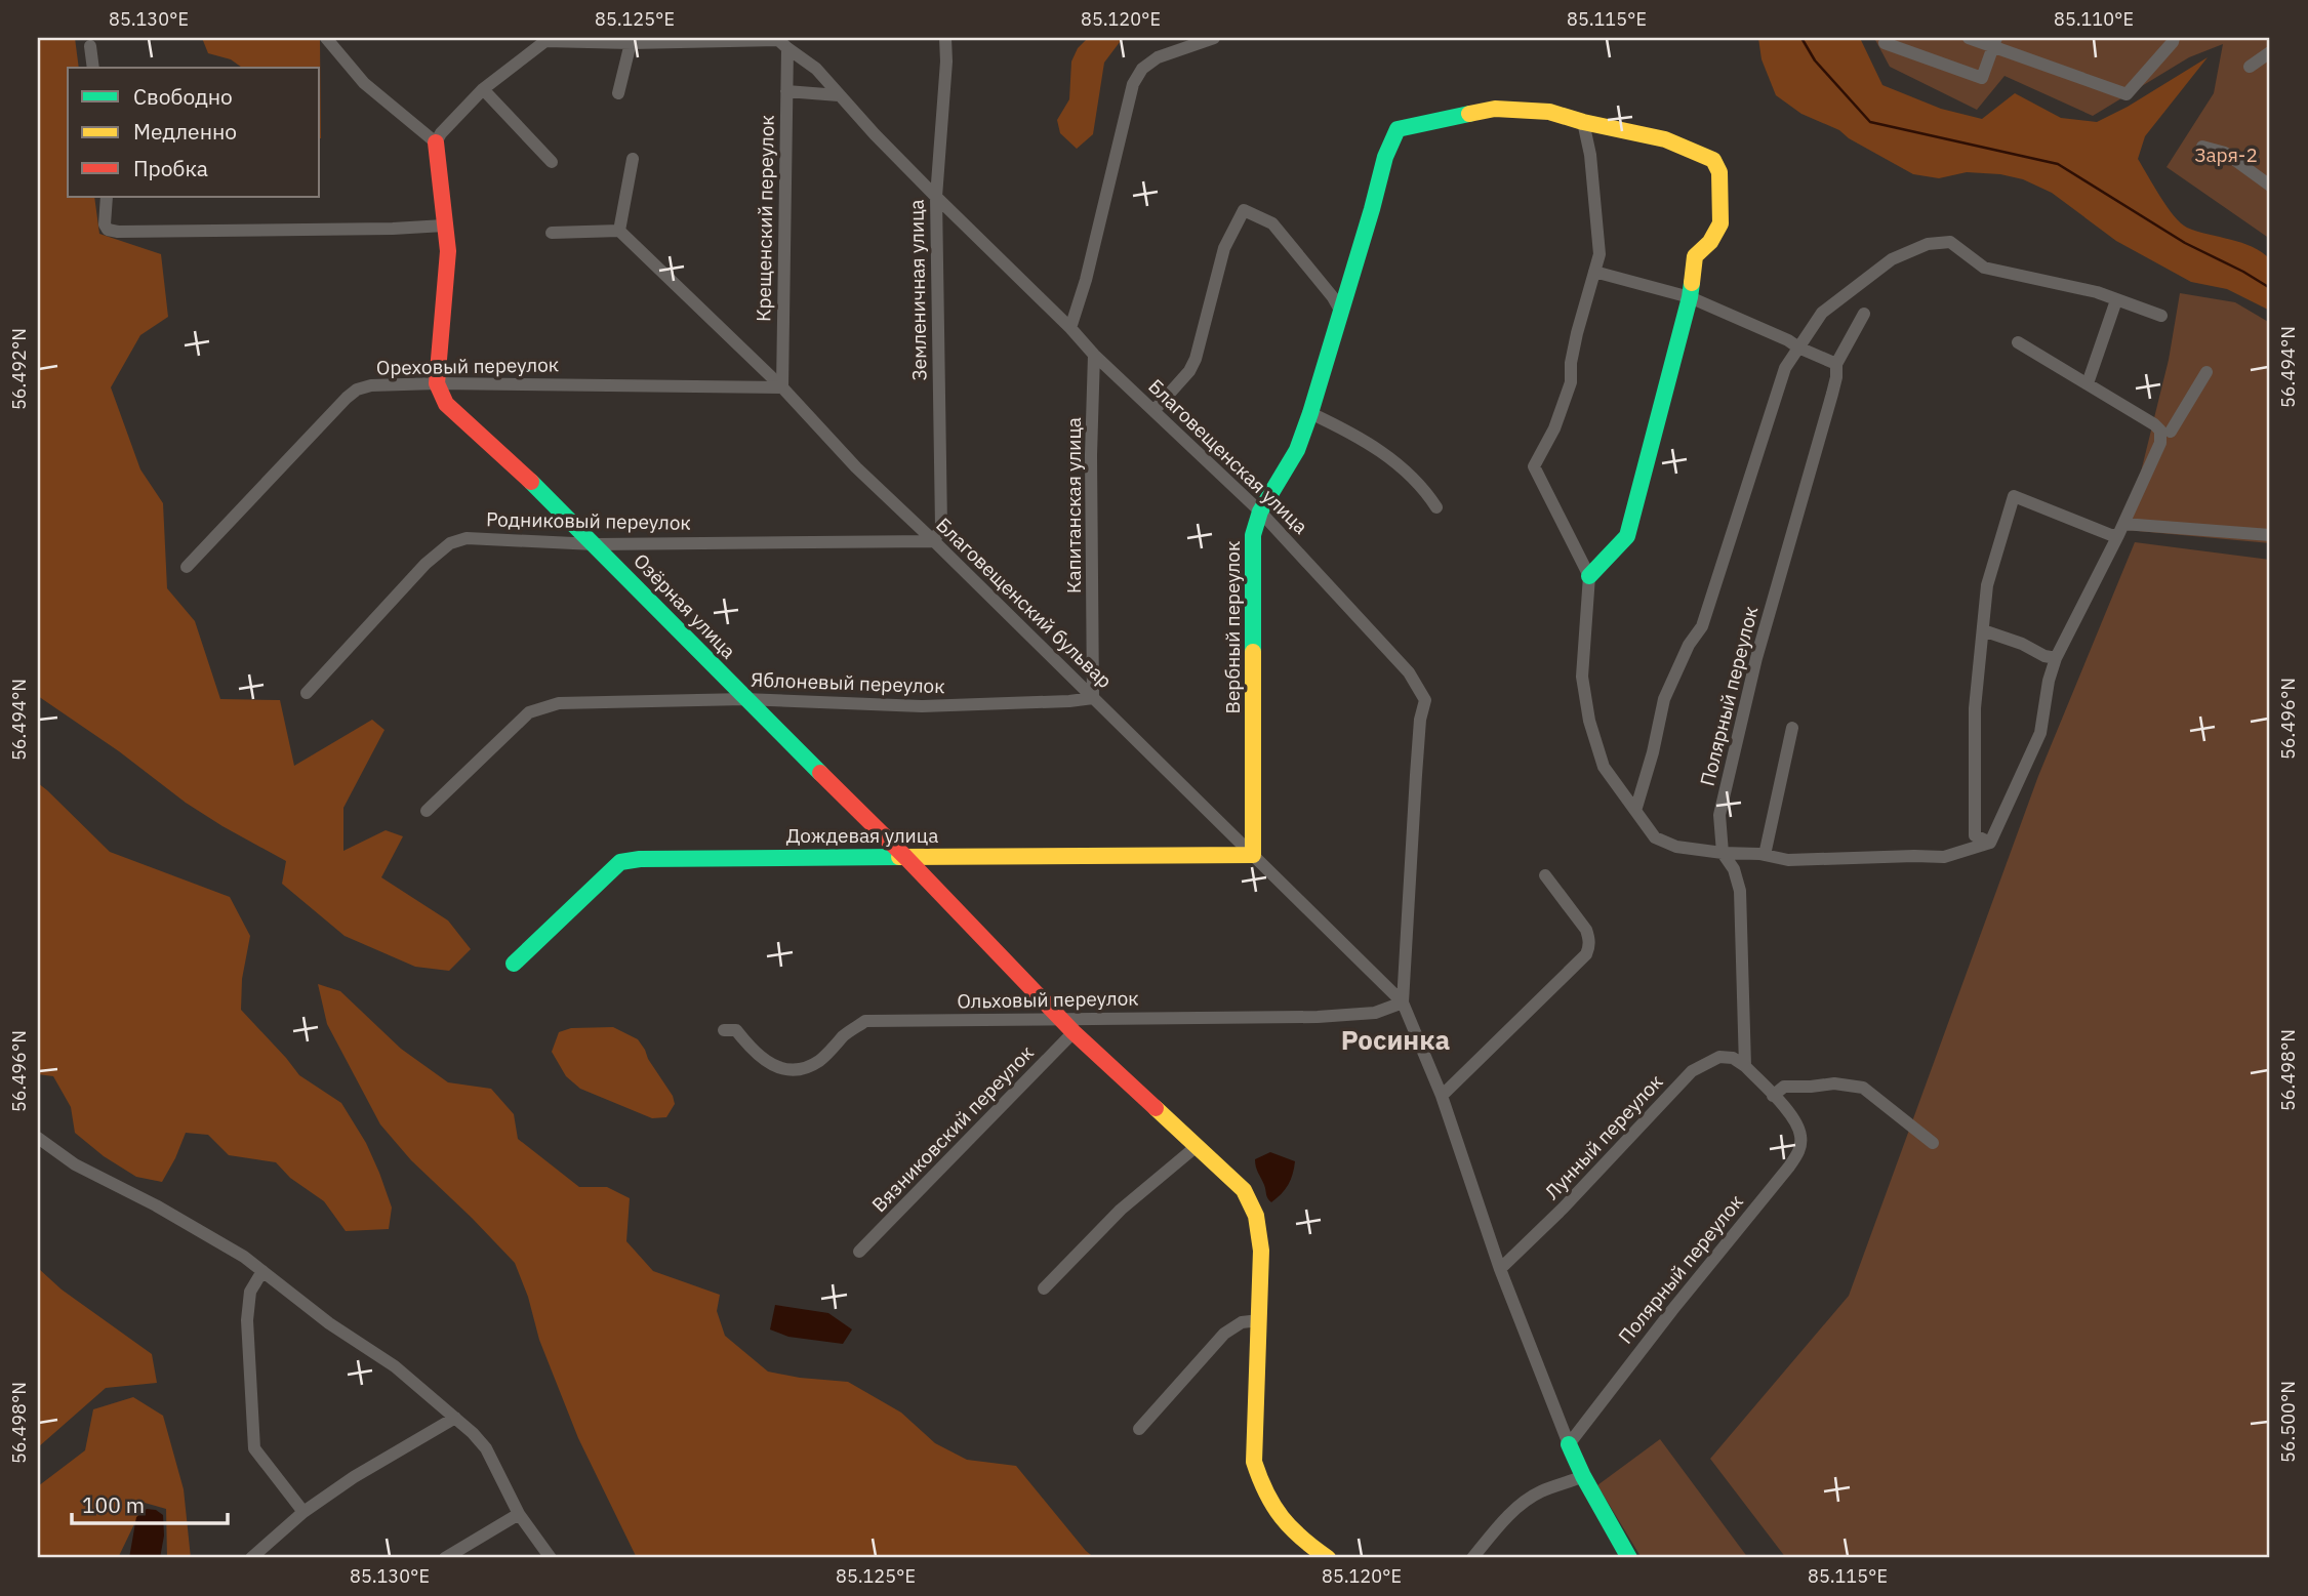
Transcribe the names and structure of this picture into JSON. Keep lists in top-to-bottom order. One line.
{"streets":{"street":["Крещенский переулок","Земленичная улица","Ореховый переулок","Благовещенская улица","Капитанская улица","Родниковый переулок","Благовещенский бульвар","Озёрная улица","Вербный переулок","Яблоневый переулок","Полярный переулок","Дождевая улица","Ольховый переулок","Вязниковский переулок","Лунный переулок"]},"crossings":[["Крещенский переулок","Ореховый переулок"],["Крещенский переулок","Благовещенская улица"],["Крещенский переулок","Благовещенский бульвар"],["Земленичная улица","Благовещенская улица"],["Земленичная улица","Родниковый переулок"],["Земленичная улица","Благовещенский бульвар"],["Ореховый переулок","Благовещенский бульвар"],["Ореховый переулок","Озёрная улица"],["Благовещенская улица","Капитанская улица"],["Благовещенская улица","Благовещенский бульвар"],["Благовещенская улица","Вербный переулок"],["Благовещенская улица","Ольховый переулок"],["Капитанская улица","Благовещенский бульвар"],["Капитанская улица","Яблоневый переулок"],["Родниковый переулок","Благовещенский бульвар"],["Родниковый переулок","Озёрная улица"],["Благовещенский бульвар","Вербный переулок"],["Благовещенский бульвар","Яблоневый переулок"],["Благовещенский бульвар","Дождевая улица"],["Благовещенский бульвар","Ольховый переулок"],["Озёрная улица","Яблоневый переулок"],["Озёрная улица","Дождевая улица"],["Озёрная улица","Ольховый переулок"],["Озёрная улица","Вязниковский переулок"],["Вербный переулок","Дождевая улица"],["Полярный переулок","Лунный переулок"]],"districts":["Росинка"],"parks":["Заря-2"],"legend":["Свободно","Медленно","Пробка"],"scale_bar":"100 m","coordinates":["85.130°E","85.125°E","85.120°E","85.115°E","85.110°E","56.494°N","56.492°N","56.496°N","56.498°N","56.500°N"]}
